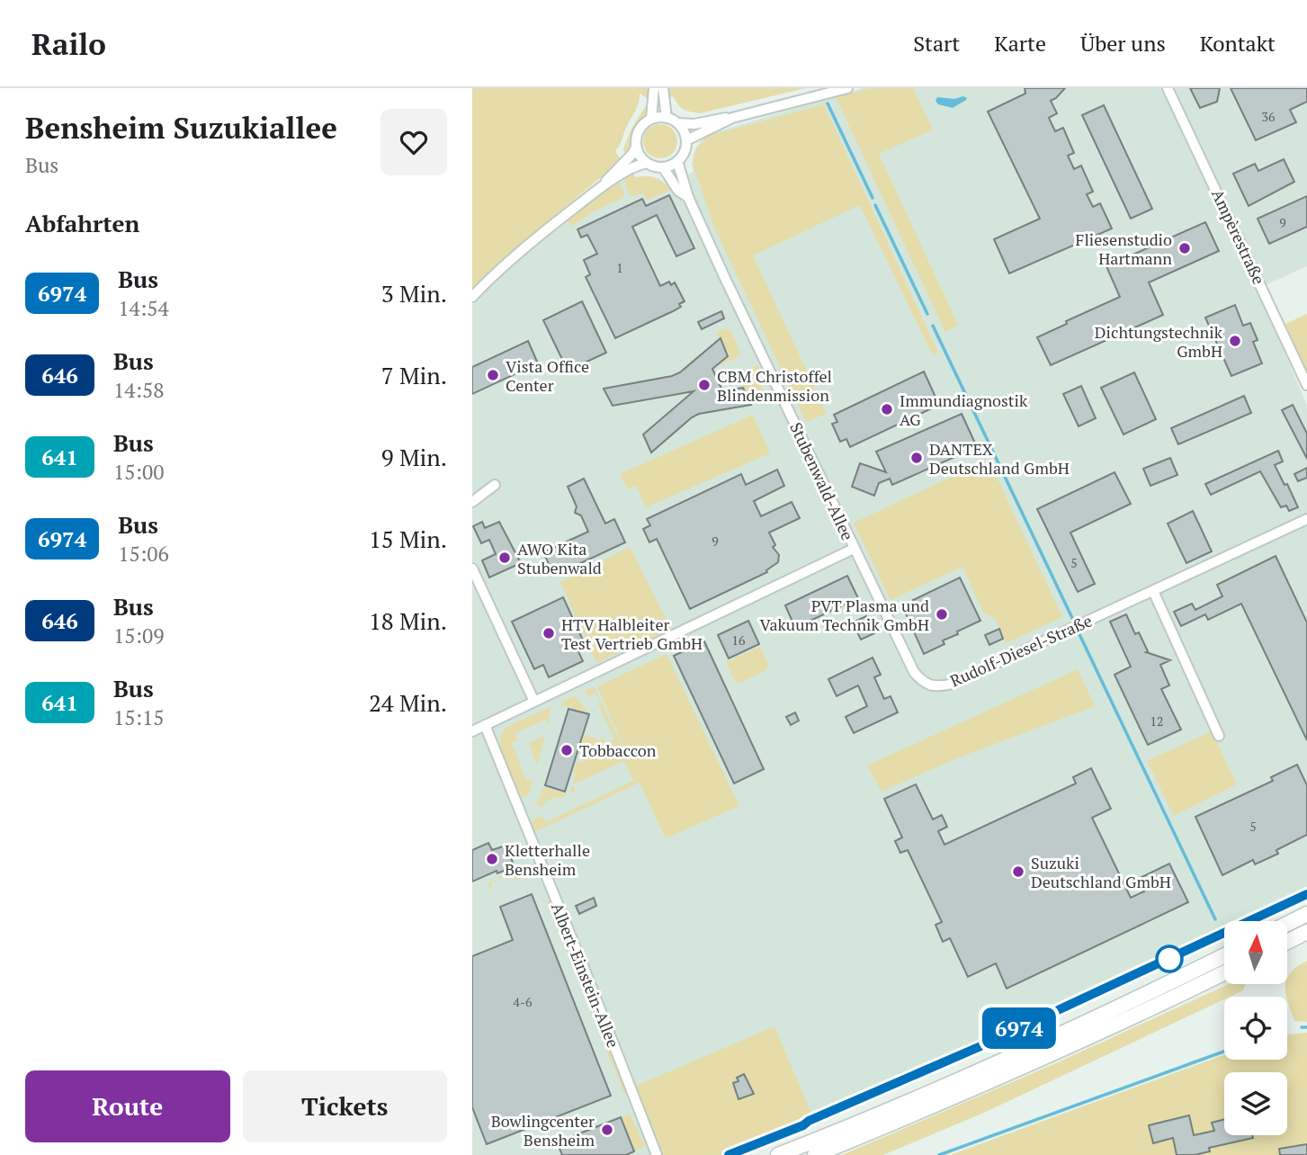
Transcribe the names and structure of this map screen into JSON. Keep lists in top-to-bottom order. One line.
{"streets":{"street":["Ampèrestraße","Stubenwald-Allee","Rudolf-Diesel-Straße","Albert-Einstein-Allee"]},"crossings":[["Stubenwald-Allee","Rudolf-Diesel-Straße"],["Stubenwald-Allee","Albert-Einstein-Allee"]],"places":["Fliesenstudio Hartmann","Dichtungstechnik GmbH","Vista Office Center","CBM Christoffel Blindenmission","Immundiagnostik AG","DANTEX Deutschland GmbH","AWO Kita Stubenwald","PVT Plasma und Vakuum Technik GmbH","HTV Halbleiter Test Vertrieb GmbH","Tobbaccon","Kletterhalle Bensheim","Suzuki Deutschland GmbH","Bowlingcenter Bensheim"],"lines":["bus line 6974"],"house_numbers":["36","9","1","9","5","16","12","5","4-6"],"north":"top","page":{"header":"Railo","nav":["Start","Karte","Über uns","Kontakt"],"heading":[["Bensheim Suzukiallee","Bus"],"Abfahrten"],"on_map":"6974","list":[{"mark":"6974","name":"Bus","note":"14:54","value":"3 Min."},{"mark":"646","name":"Bus","note":"14:58","value":"7 Min."},{"mark":"641","name":"Bus","note":"15:00","value":"9 Min."},{"mark":"6974","name":"Bus","note":"15:06","value":"15 Min."},{"mark":"646","name":"Bus","note":"15:09","value":"18 Min."},{"mark":"641","name":"Bus","note":"15:15","value":"24 Min."}],"buttons":["Route","Tickets"]}}
